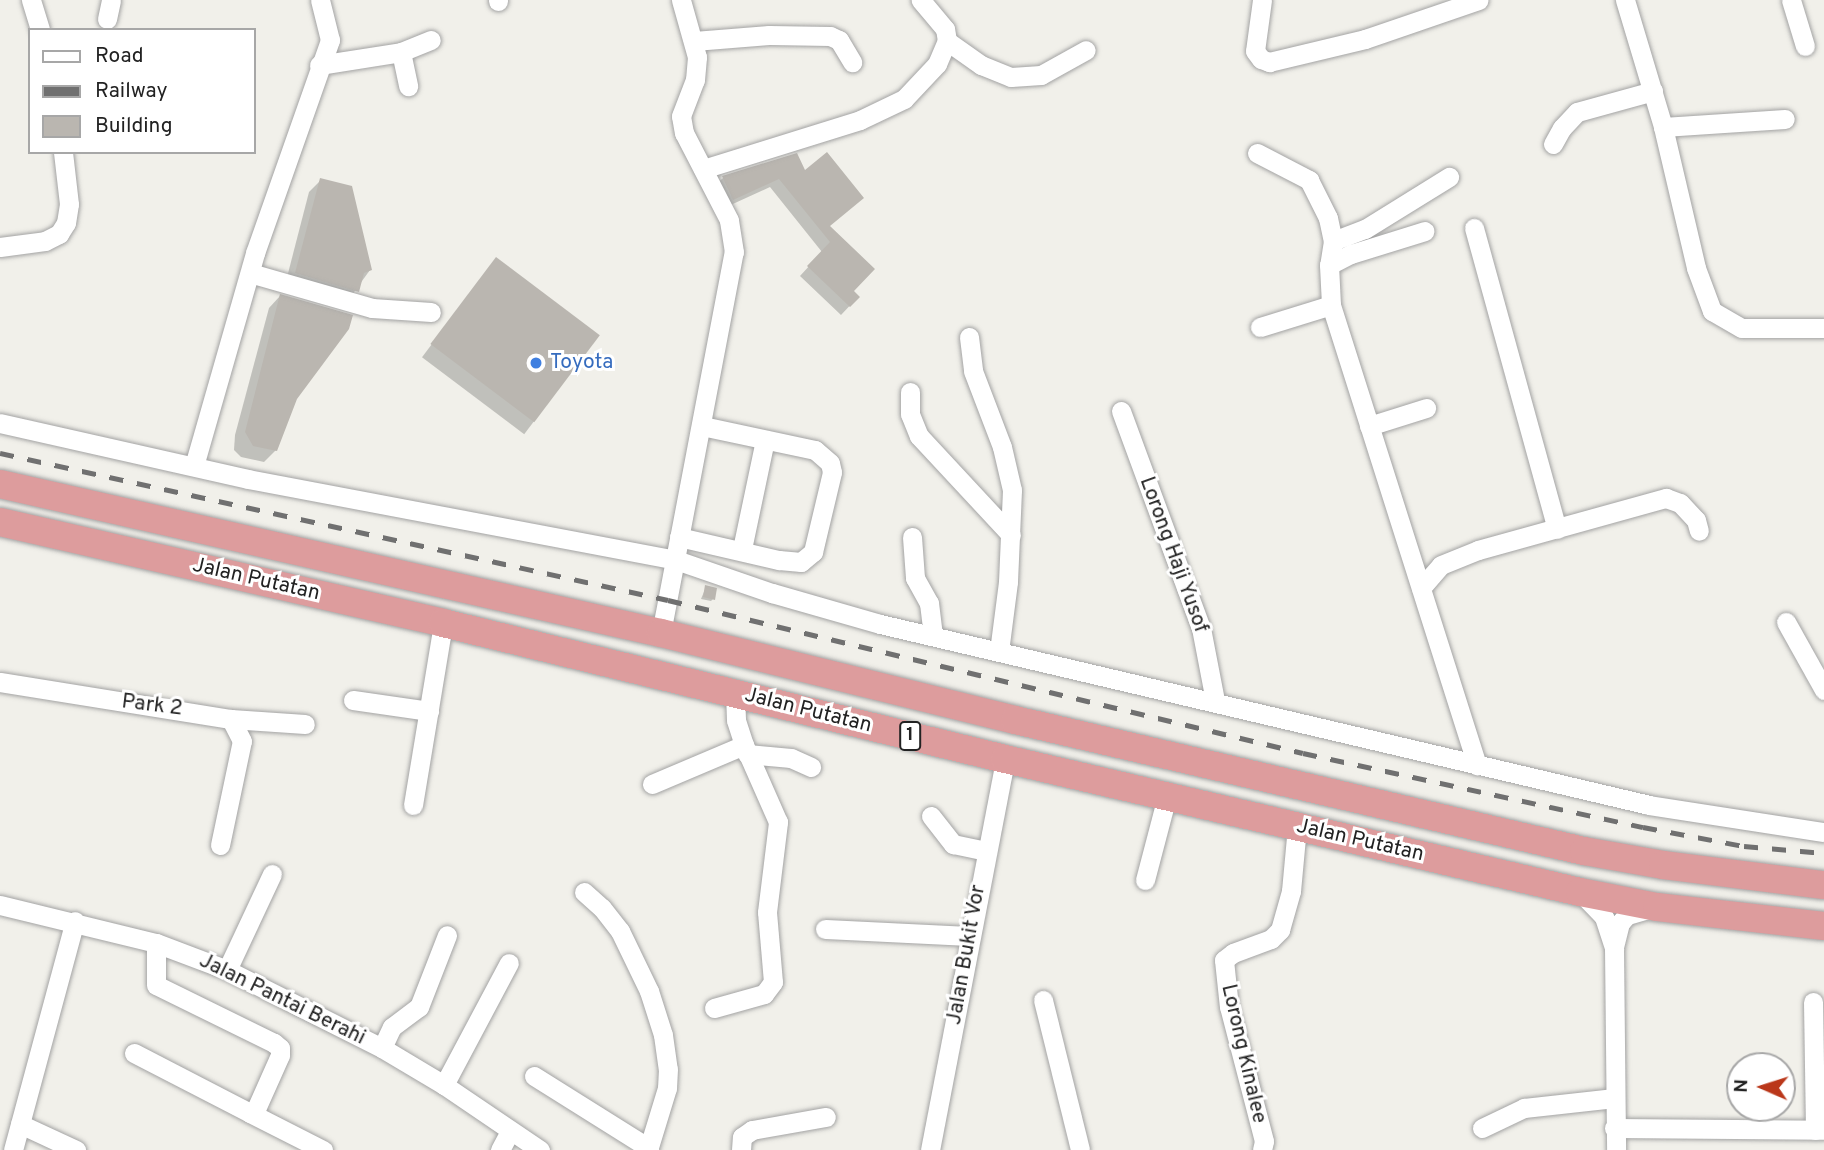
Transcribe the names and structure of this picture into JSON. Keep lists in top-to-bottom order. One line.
{"streets":{"highway":["Jalan Putatan","1"],"street":["Lorong Haji Yusof","Park 2","Jalan Bukit Vor","Jalan Pantai Berahi","Lorong Kinalee"]},"crossings":[["Jalan Putatan","Jalan Bukit Vor"],["Jalan Putatan","Lorong Kinalee"]],"places":["Toyota"],"legend":["Road","Railway","Building"],"north":"left"}
